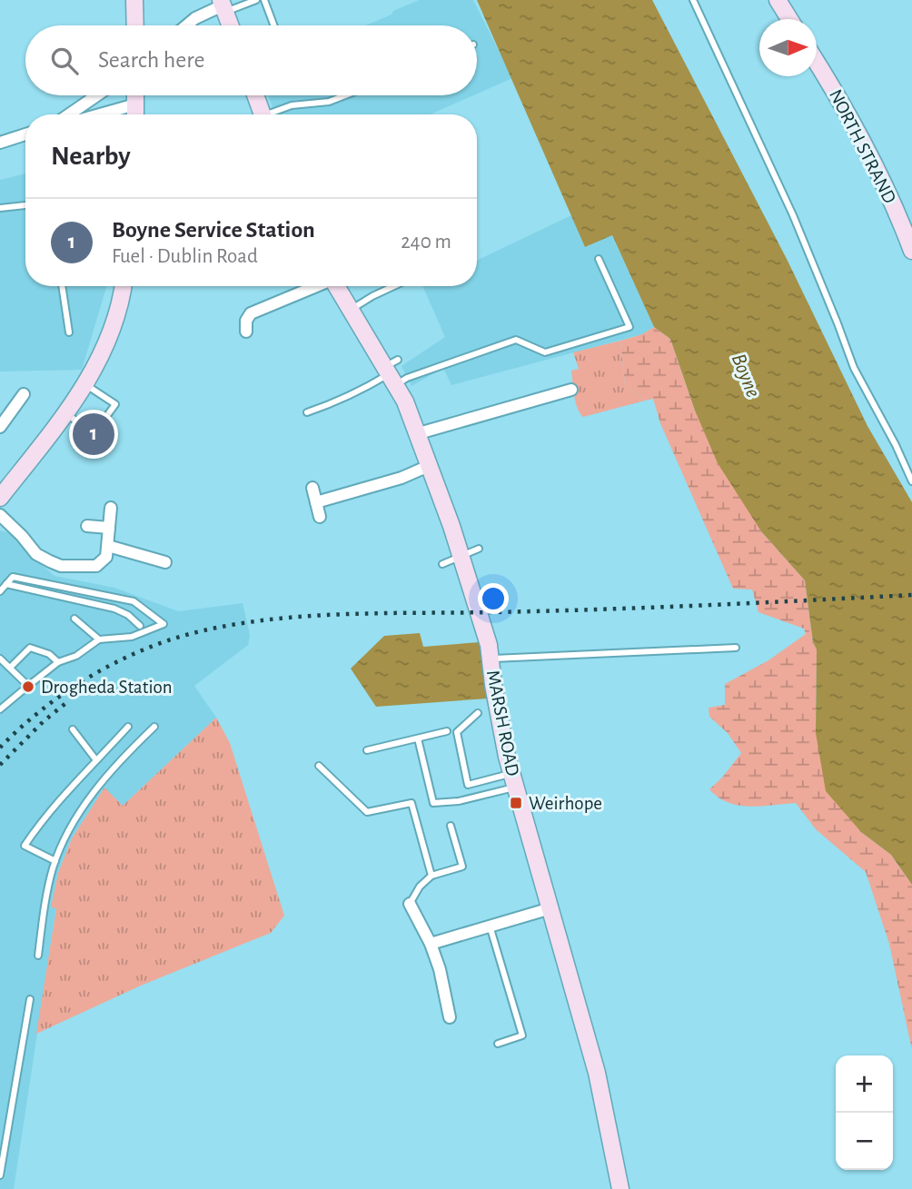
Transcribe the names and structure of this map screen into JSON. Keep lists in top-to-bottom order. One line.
{"streets":{"main road":["NORTH STRAND","MARSH ROAD"]},"water":["Boyne"],"places":{"other":["Drogheda Station"],"transit":["Weirhope"]},"north":"right","page":{"search":"Search here","heading":"Nearby","list":[{"mark":"1","name":"Boyne Service Station","note":"Fuel · Dublin Road","value":"240 m"}],"pins":"1","map_buttons":["+","−"]}}
